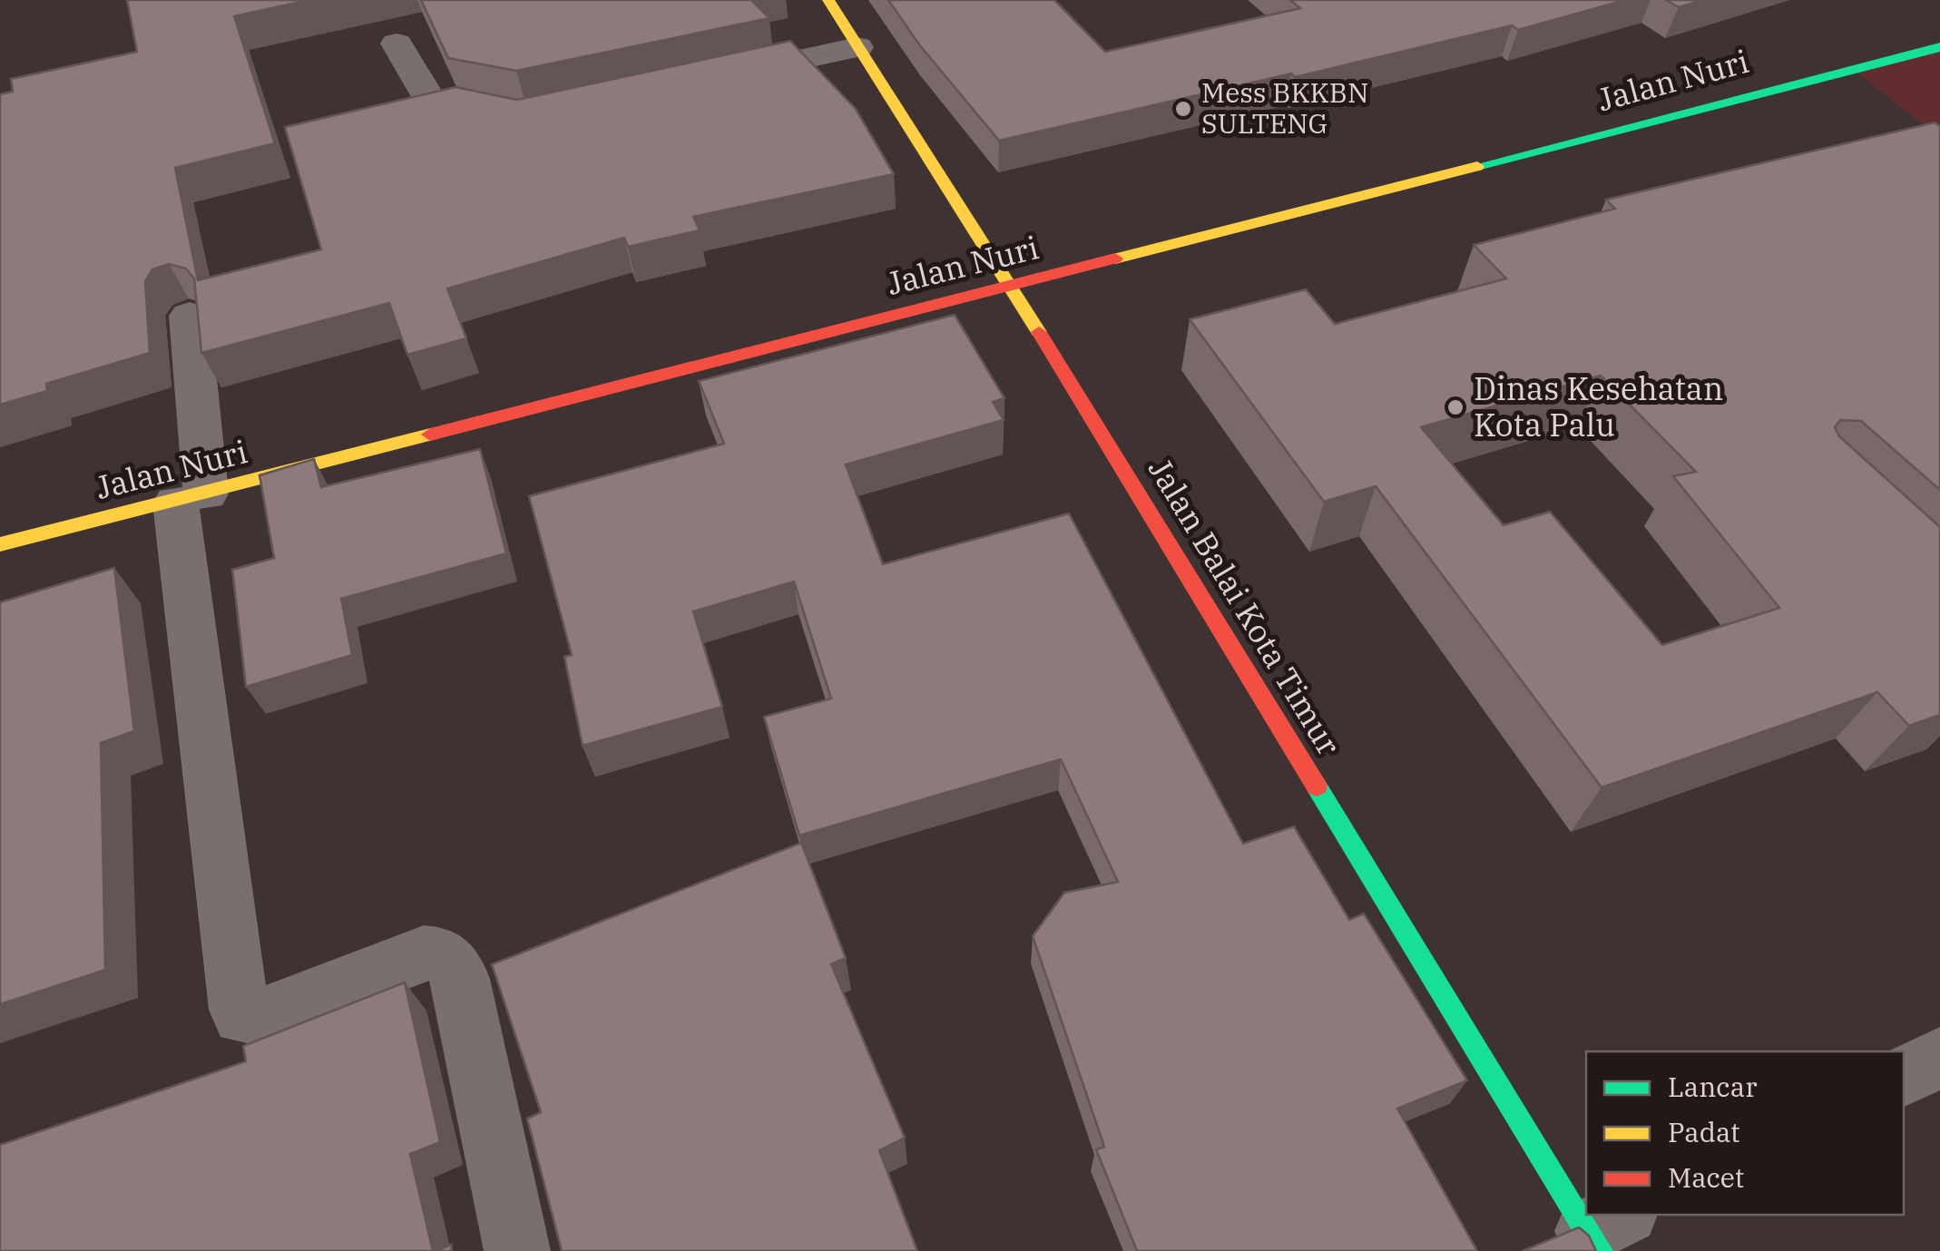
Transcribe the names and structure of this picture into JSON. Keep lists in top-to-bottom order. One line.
{"streets":{"street":["Jalan Nuri","Jalan Balai Kota Timur"]},"crossings":[["Jalan Nuri","Jalan Balai Kota Timur"]],"places":["Mess BKKBN SULTENG","Dinas Kesehatan Kota Palu"],"legend":["Lancar","Padat","Macet"]}
